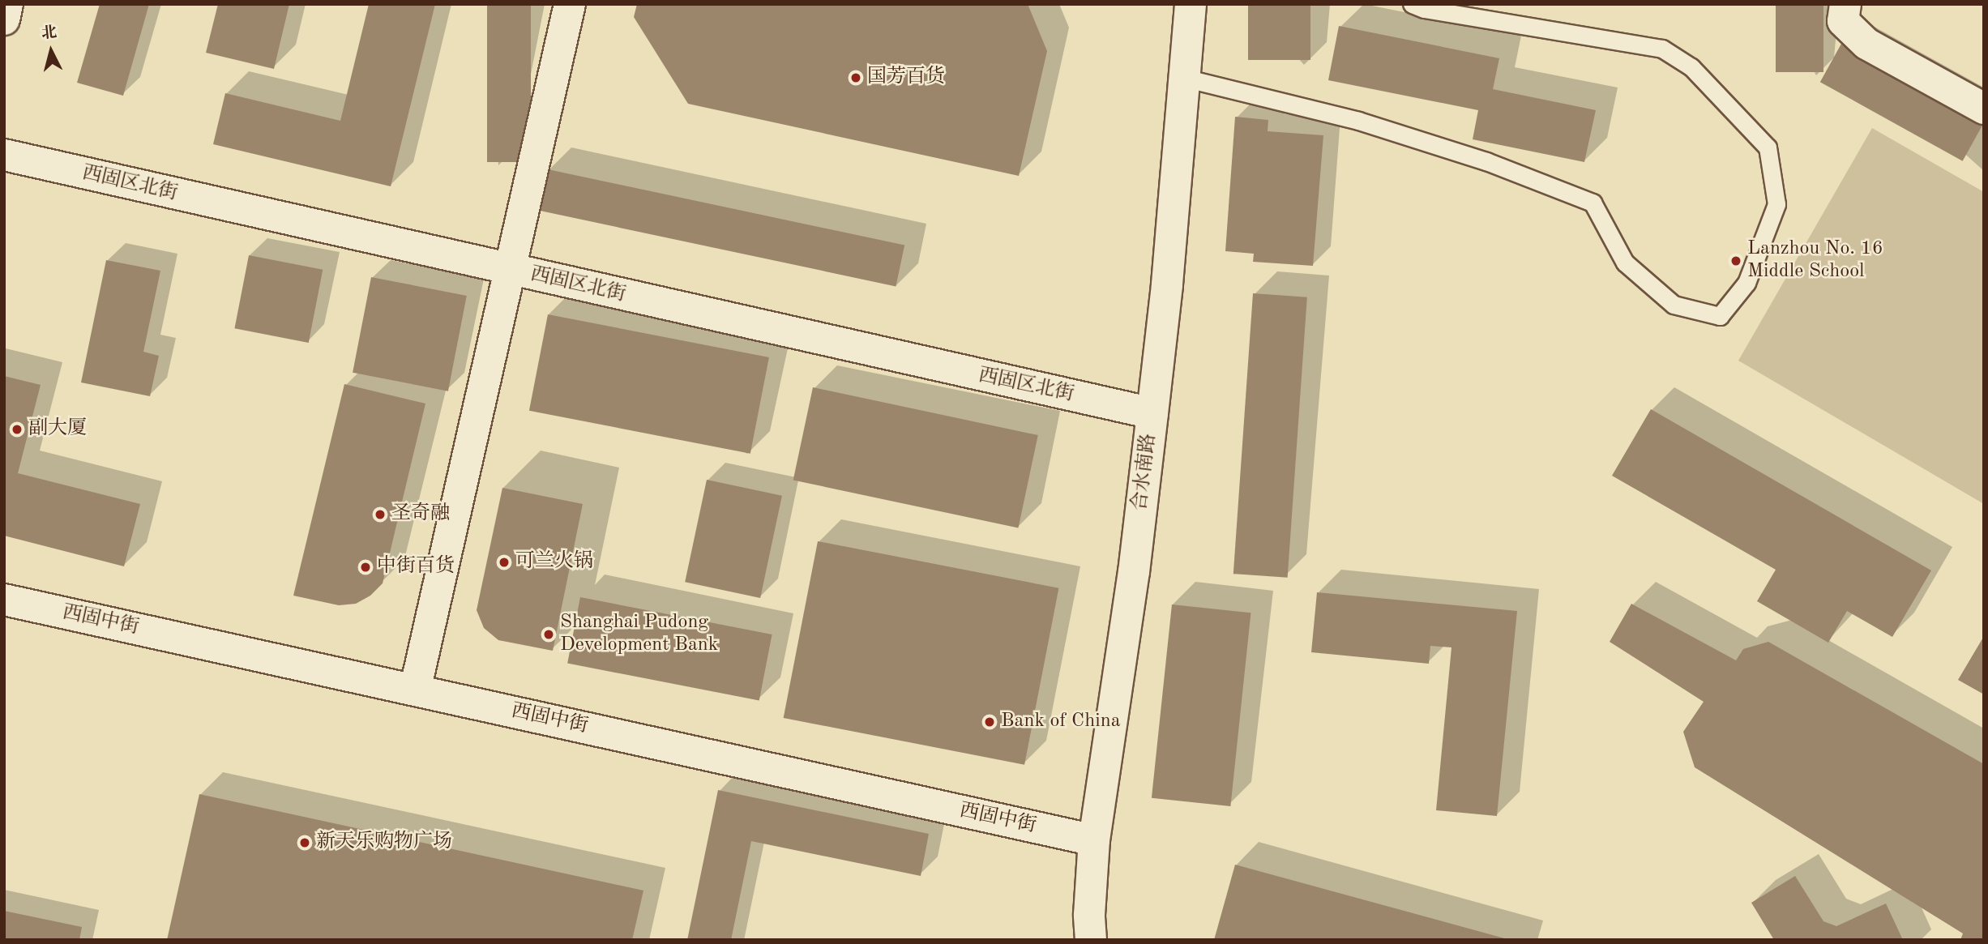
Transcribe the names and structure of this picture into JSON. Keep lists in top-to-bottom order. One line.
{"streets":{"street":["西固区北街","合水南路","西固中街"]},"crossings":[["西固区北街","合水南路"],["合水南路","西固中街"]],"places":["国芳百货","Lanzhou No. 16 Middle School","副大厦","圣奇融","可兰火锅","中街百货","Shanghai Pudong Development Bank","Bank of China","新天乐购物广场"],"north":"top"}
